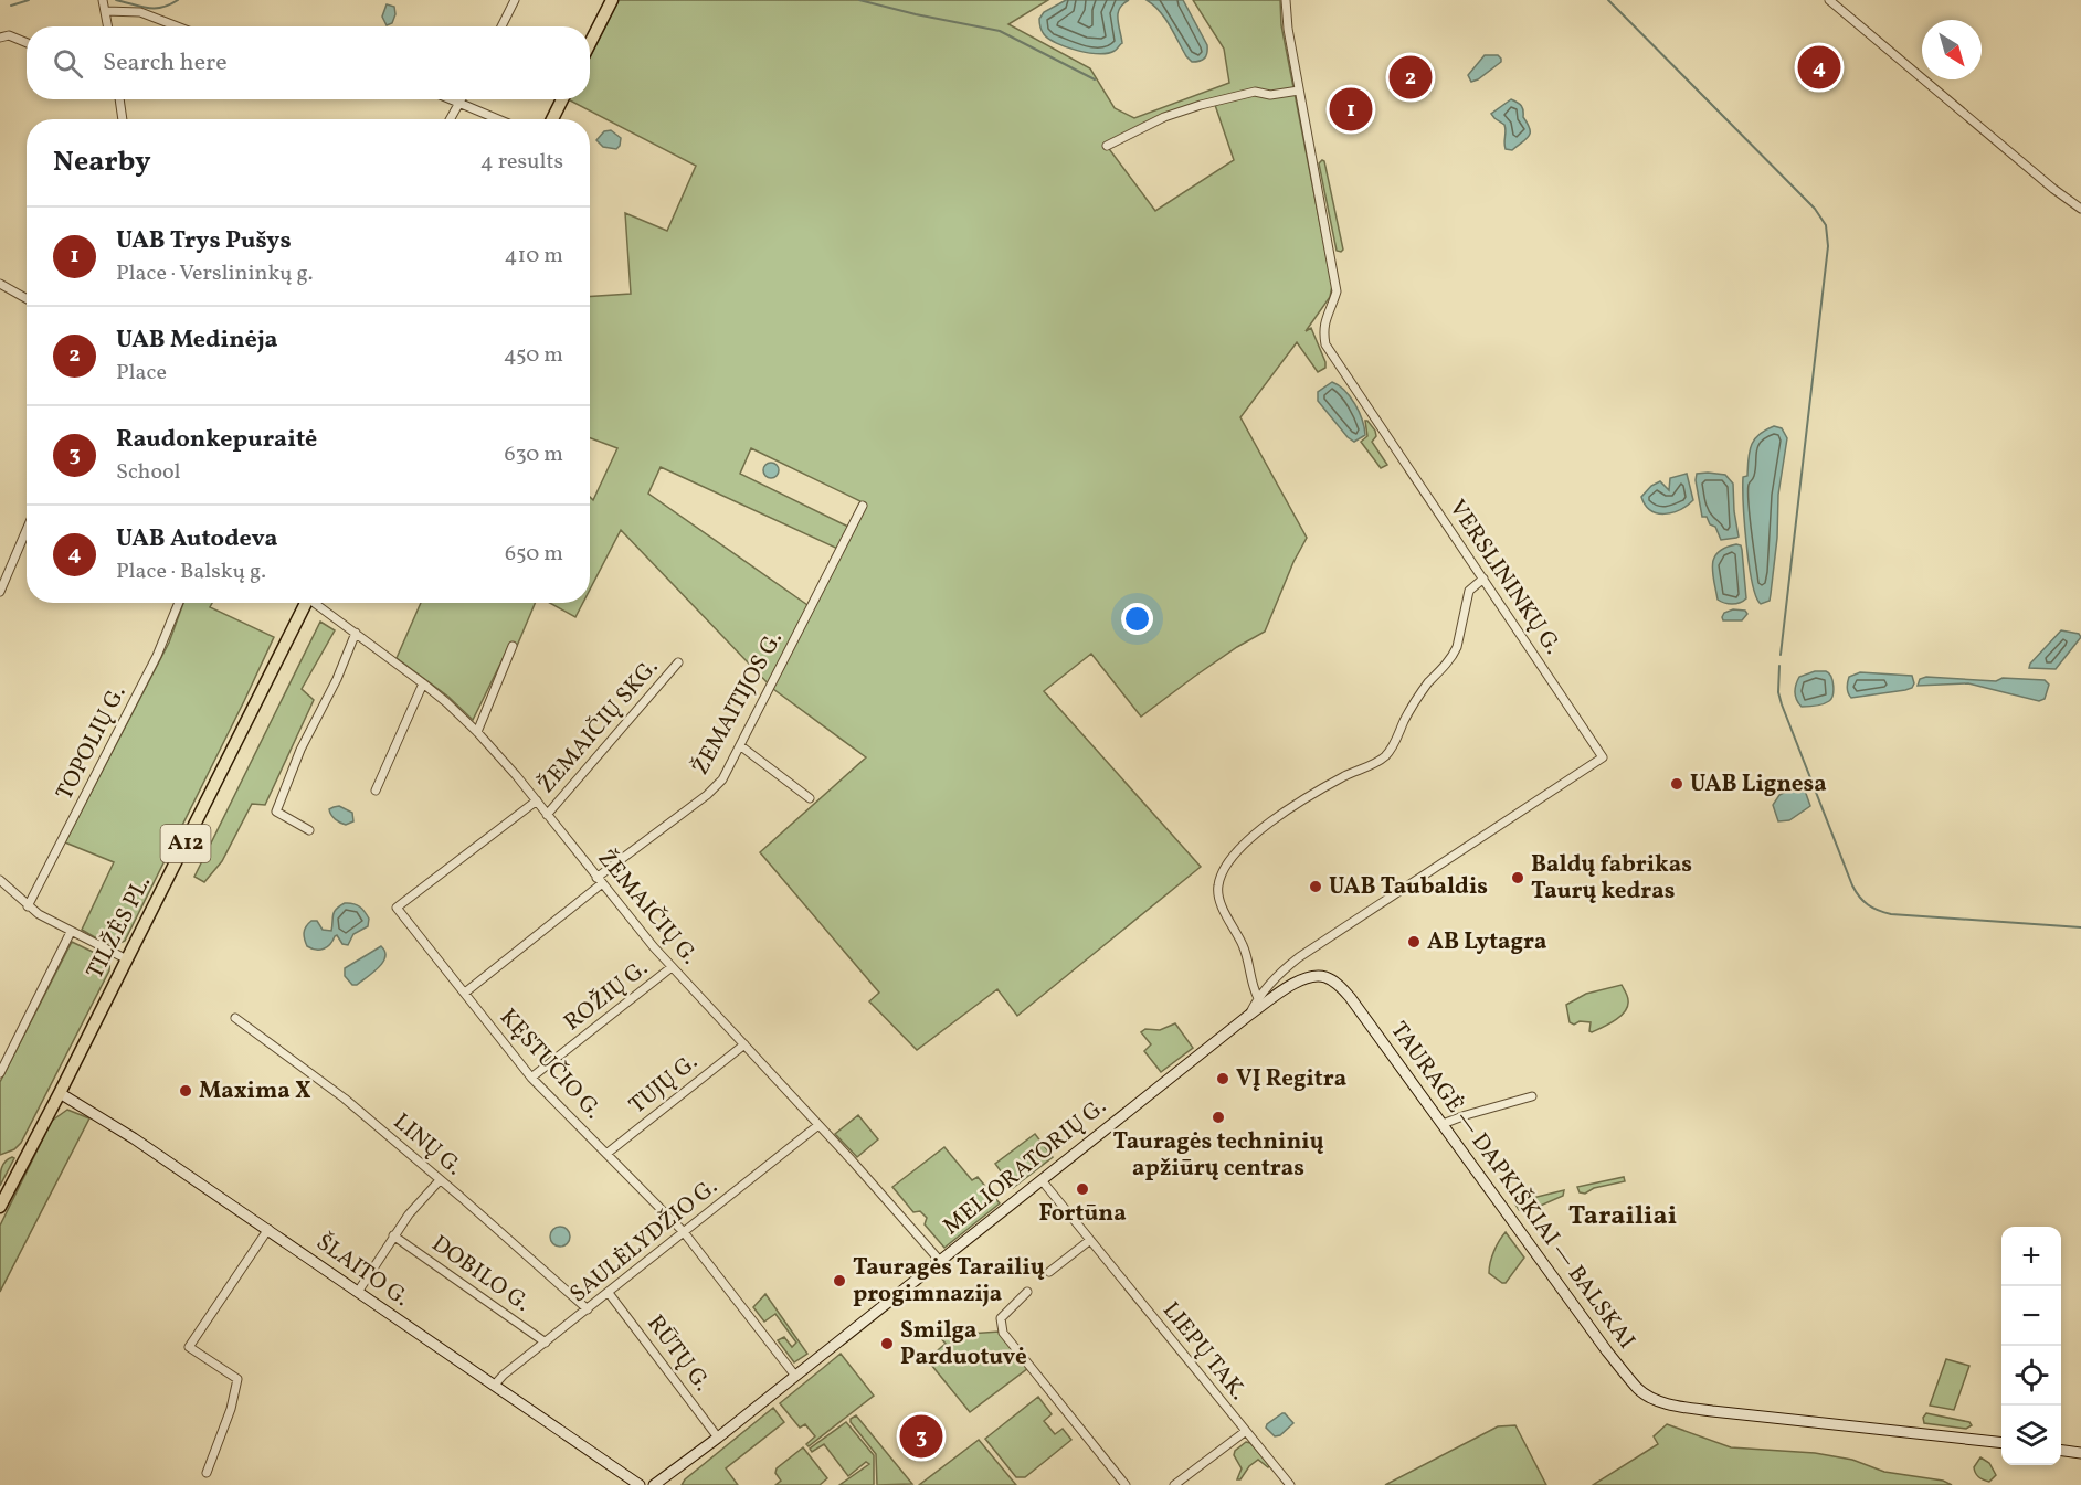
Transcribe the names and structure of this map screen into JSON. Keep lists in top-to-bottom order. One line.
{"streets":{"highway":["A12","TILŽĖS PL."],"main road":["MELIORATORIŲ G.","TAURAGĖ — DAPKIŠKIAI — BALSKAI","ŠLAITO G."],"street":["VERSLININKŲ G.","ŽEMAITIJOS G.","ŽEMAIČIŲ SKG.","TOPOLIŲ G.","ŽEMAIČIŲ G.","ROŽIŲ G.","KĘSTUČIO G.","TUJŲ G.","LINŲ G.","SAULĖLYDŽIO G.","DOBILO G.","LIEPŲ TAK.","RŪTŲ G."]},"crossings":[["VERSLININKŲ G.","MELIORATORIŲ G."],["ŽEMAITIJOS G.","ŽEMAIČIŲ G."],["ŽEMAITIJOS G.","KĘSTUČIO G."],["ŽEMAIČIŲ SKG.","ŽEMAIČIŲ G."],["ŽEMAIČIŲ G.","ROŽIŲ G."],["ŽEMAIČIŲ G.","KĘSTUČIO G."],["ŽEMAIČIŲ G.","TUJŲ G."],["ŽEMAIČIŲ G.","MELIORATORIŲ G."],["ŽEMAIČIŲ G.","SAULĖLYDŽIO G."],["TILŽĖS PL.","ŠLAITO G."],["ROŽIŲ G.","KĘSTUČIO G."],["KĘSTUČIO G.","TUJŲ G."],["KĘSTUČIO G.","MELIORATORIŲ G."],["KĘSTUČIO G.","SAULĖLYDŽIO G."],["LINŲ G.","SAULĖLYDŽIO G."],["MELIORATORIŲ G.","TAURAGĖ — DAPKIŠKIAI — BALSKAI"],["MELIORATORIŲ G.","LIEPŲ TAK."],["MELIORATORIŲ G.","RŪTŲ G."],["SAULĖLYDŽIO G.","ŠLAITO G."],["SAULĖLYDŽIO G.","DOBILO G."],["SAULĖLYDŽIO G.","RŪTŲ G."]],"districts":["Tarailiai"],"places":["UAB Lignesa","Baldų fabrikas Taurų kedras","UAB Taubaldis","AB Lytagra","VĮ Regitra","Maxima X","Tauragės techninių apžiūrų centras","Fortūna","Tauragės Tarailių progimnazija","Smilga Parduotuvė"],"north":"bottom right","page":{"search":"Search here","pins":["4","2","1","3"],"heading":["Nearby","4 results"],"list":[{"mark":"1","name":"UAB Trys Pušys","note":"Place · Verslininkų g.","value":"410 m"},{"mark":"2","name":"UAB Medinėja","note":"Place","value":"450 m"},{"mark":"3","name":"Raudonkepuraitė","note":"School","value":"630 m"},{"mark":"4","name":"UAB Autodeva","note":"Place · Balskų g.","value":"650 m"}],"map_buttons":["+","−"]}}
